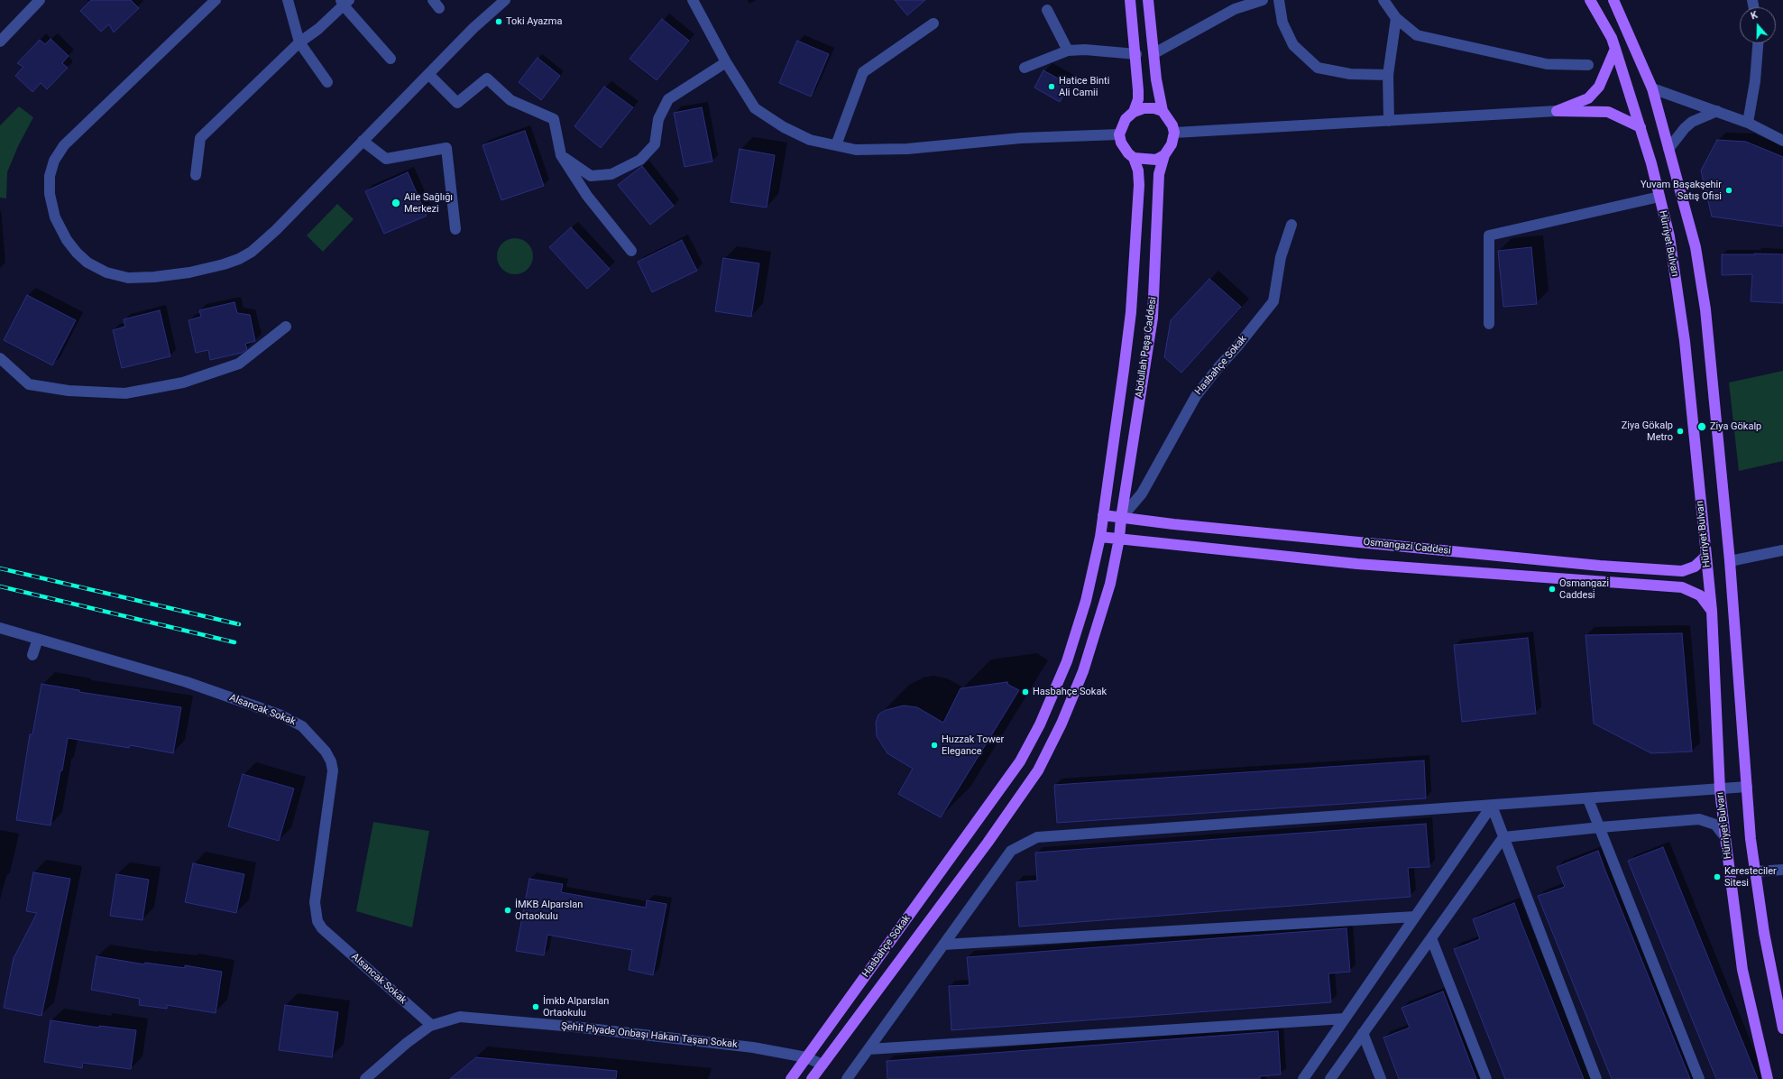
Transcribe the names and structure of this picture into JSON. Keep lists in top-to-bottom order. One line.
{"streets":{"main road":["Hürriyet Bulvarı","Abdullah Paşa Caddesi","Hasbahçe Sokak","Osmangazi Caddesi"],"street":["Alsancak Sokak","Şehit Piyade Onbaşı Hakan Taşan Sokak"]},"crossings":[["Hürriyet Bulvarı","Osmangazi Caddesi"],["Abdullah Paşa Caddesi","Hasbahçe Sokak"],["Abdullah Paşa Caddesi","Osmangazi Caddesi"],["Hasbahçe Sokak","Osmangazi Caddesi"],["Hasbahçe Sokak","Şehit Piyade Onbaşı Hakan Taşan Sokak"],["Alsancak Sokak","Şehit Piyade Onbaşı Hakan Taşan Sokak"]],"places":["Toki Ayazma","Hatice Binti Ali Camii","Yuvam Başakşehir Satış Ofisi","Aile Sağlığı Merkezi","Ziya Gökalp","Ziya Gökalp Metro","Osmangazi̇ Caddesi̇","Hasbahçe Sokak","Huzzak Tower Elegance","Keresteciler Sitesi","İMKB Alparslan Ortaokulu","İmkb Alparslan Ortaokulu"],"north":"top"}
